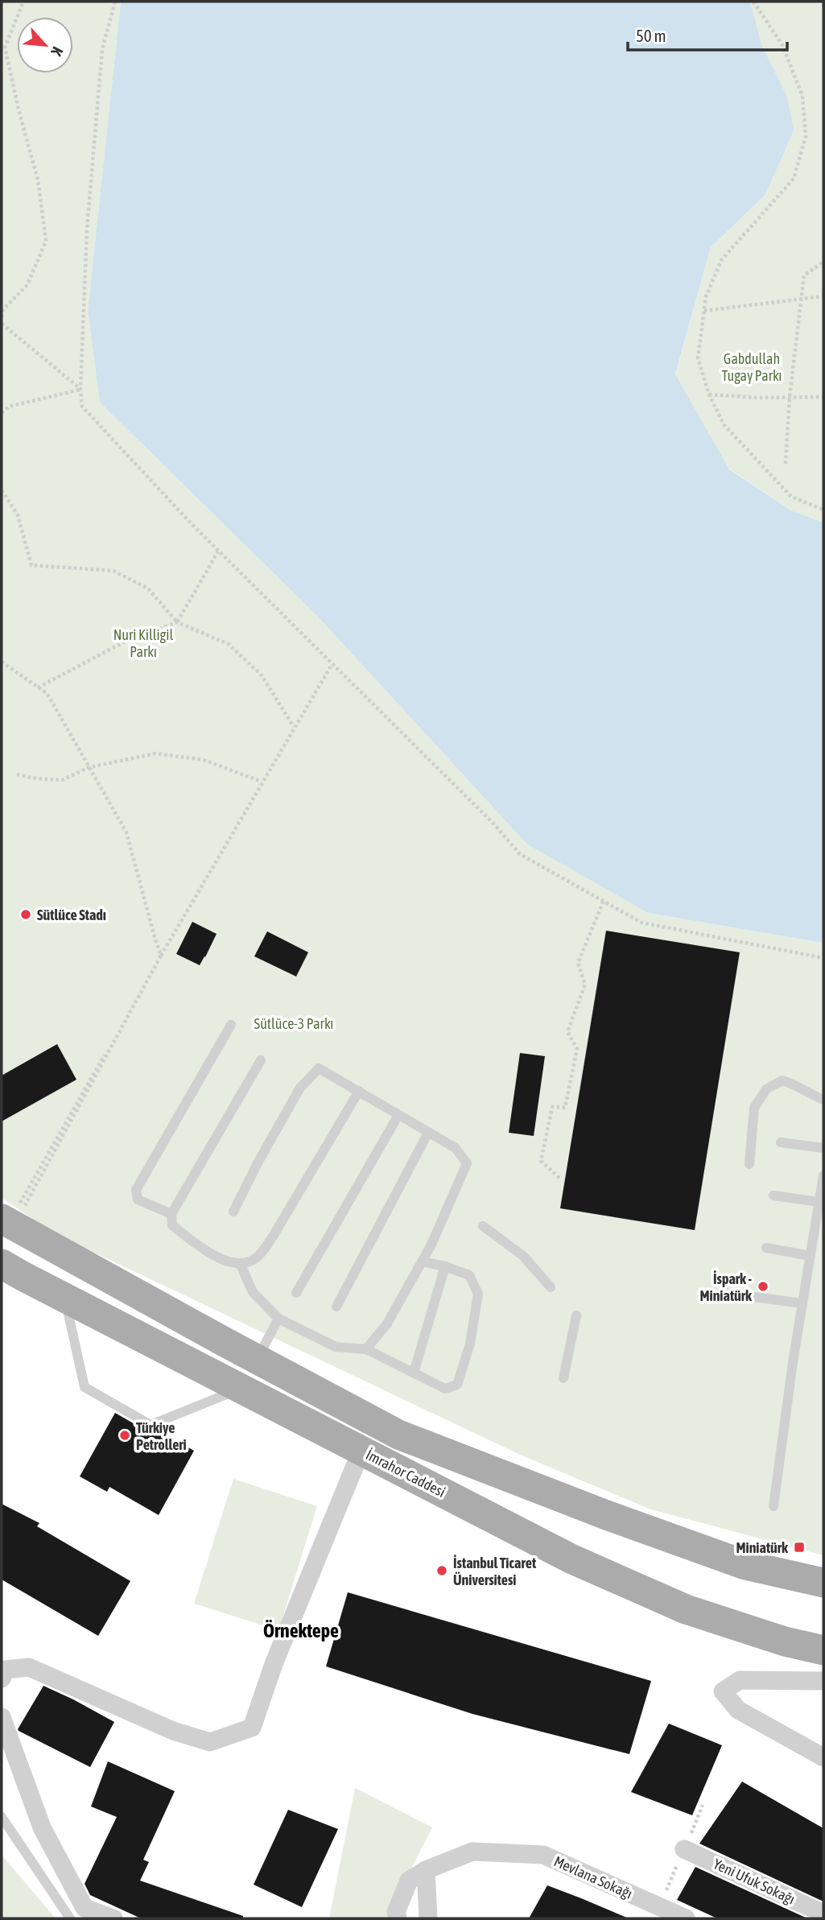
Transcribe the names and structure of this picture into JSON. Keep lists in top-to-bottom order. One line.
{"streets":{"main road":["İmrahor Caddesi"],"street":["Mevlana Sokağı","Yeni Ufuk Sokağı"]},"districts":["Örnektepe"],"parks":["Gabdullah Tugay Parkı","Nuri Killigil Parkı","Sütlüce-3 Parkı"],"places":{"other":["Sütlüce Stadı","İspark - Miniatürk","Türkiye Petrolleri","İstanbul Ticaret Üniversitesi"],"transit":["Miniatürk"]},"scale_bar":"50 m","north":"bottom right"}
